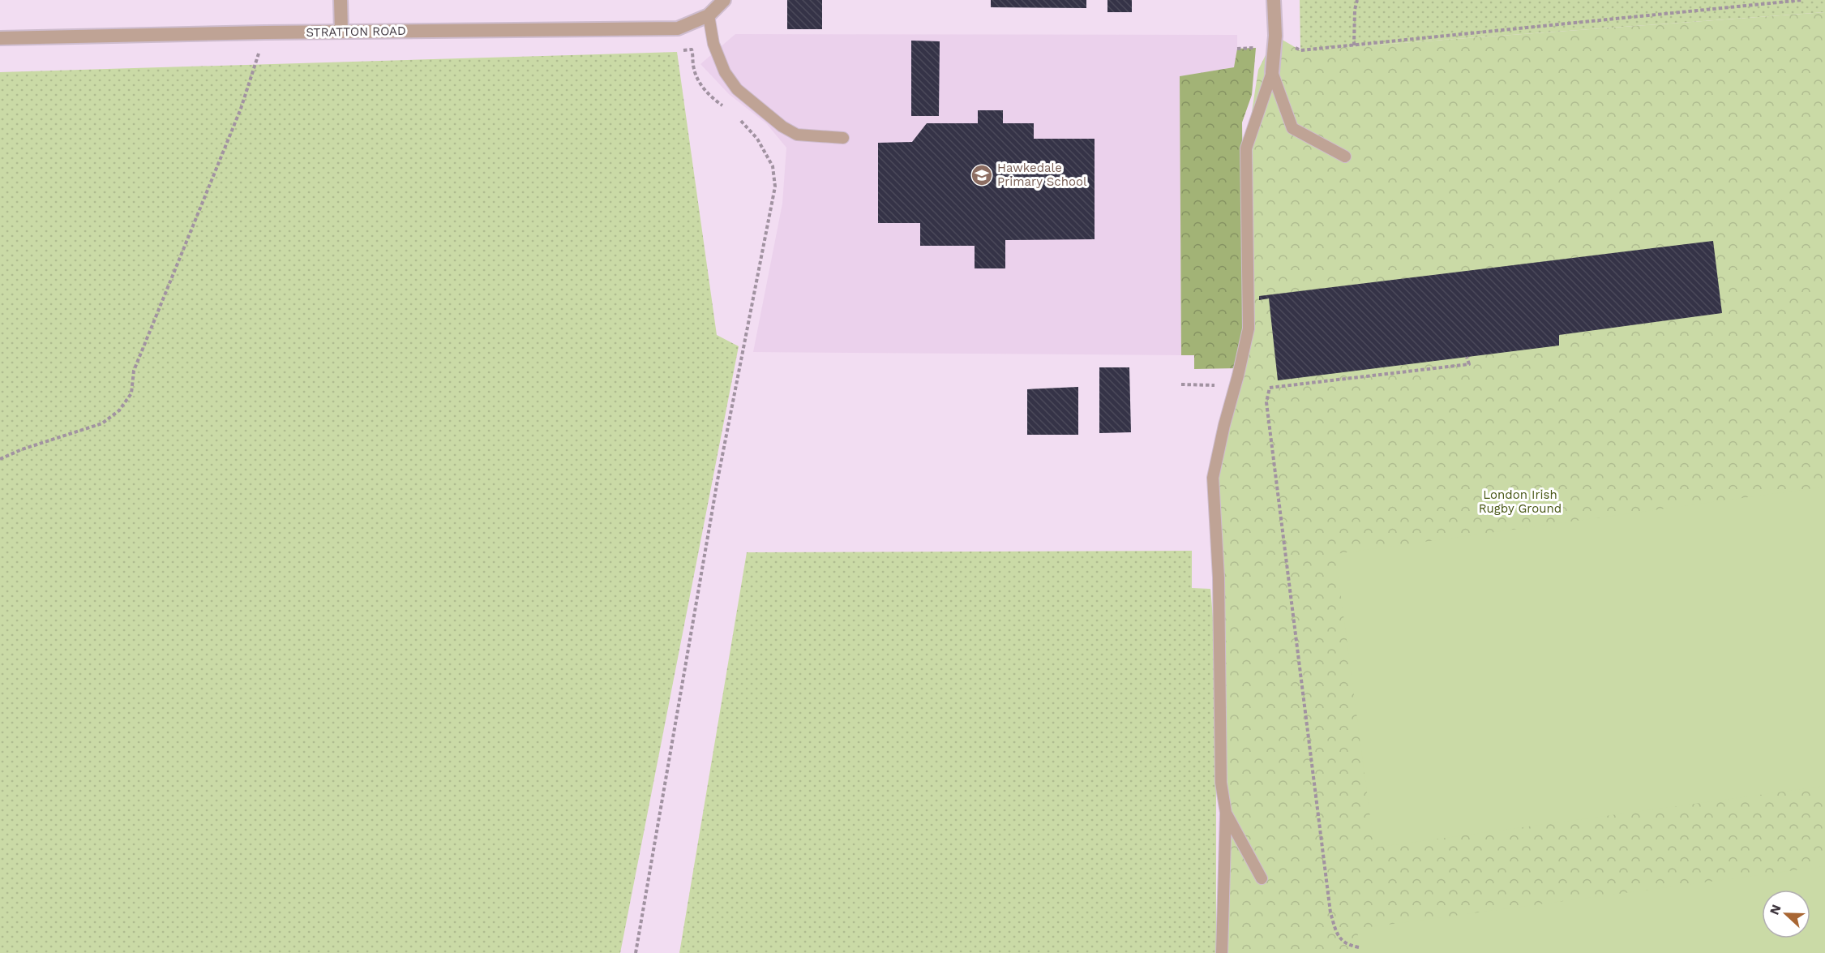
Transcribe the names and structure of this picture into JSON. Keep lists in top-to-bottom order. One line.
{"streets":{"street":["STRATTON ROAD"]},"parks":["London Irish Rugby Ground"],"places":{"school or university":["Hawkedale Primary School"]},"north":"left"}
